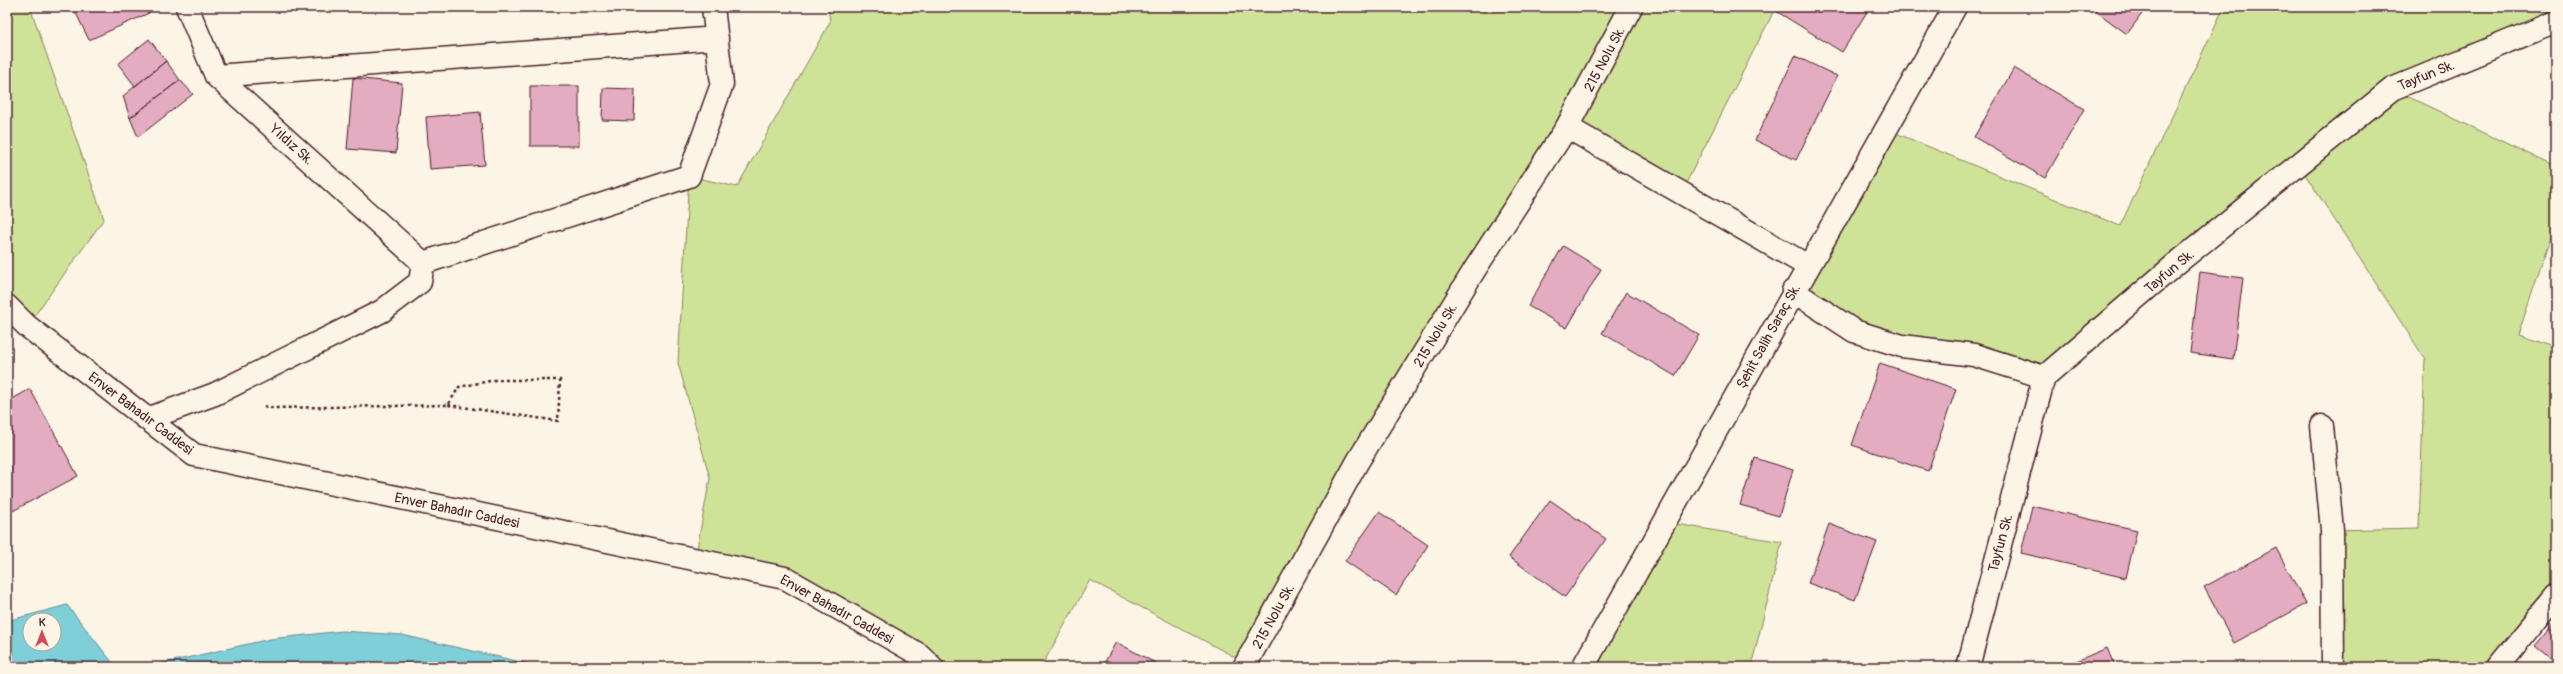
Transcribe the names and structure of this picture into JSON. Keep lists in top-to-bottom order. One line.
{"streets":{"street":["215 Nolu Sk.","Tayfun Sk.","Yıldız Sk.","Şehit Salih Saraç Sk.","Enver Bahadır Caddesi"]},"north":"top"}
